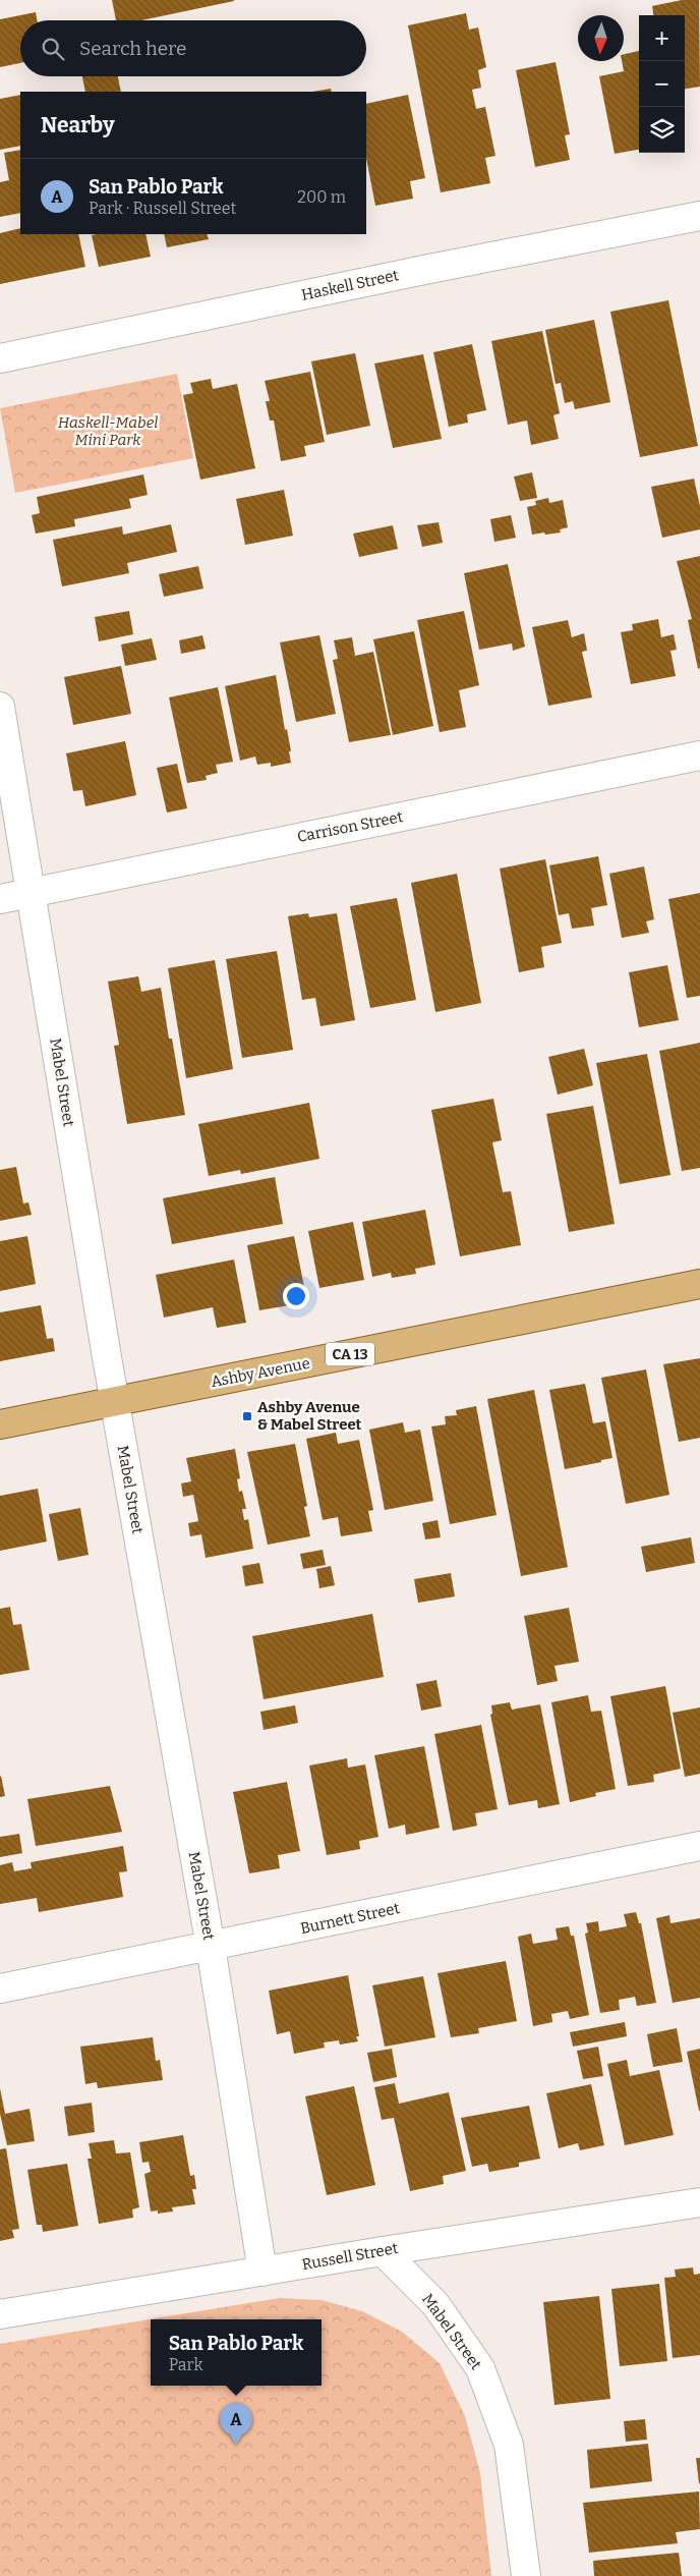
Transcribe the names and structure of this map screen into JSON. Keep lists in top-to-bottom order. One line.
{"streets":{"main road":["CA 13","Ashby Avenue"],"street":["Haskell Street","Carrison Street","Mabel Street","Burnett Street","Russell Street"]},"crossings":[["Carrison Street","Mabel Street"],["Mabel Street","Ashby Avenue"],["Mabel Street","Burnett Street"],["Mabel Street","Russell Street"]],"parks":["Haskell-Mabel Mini Park"],"places":{"transit":["Ashby Avenue & Mabel Street"]},"north":"bottom","page":{"map_buttons":["+","−"],"search":"Search here","heading":"Nearby","list":[{"mark":"A","name":"San Pablo Park","note":"Park · Russell Street","value":"200 m"}],"popup":["San Pablo Park","Park"],"pins":"A"}}
